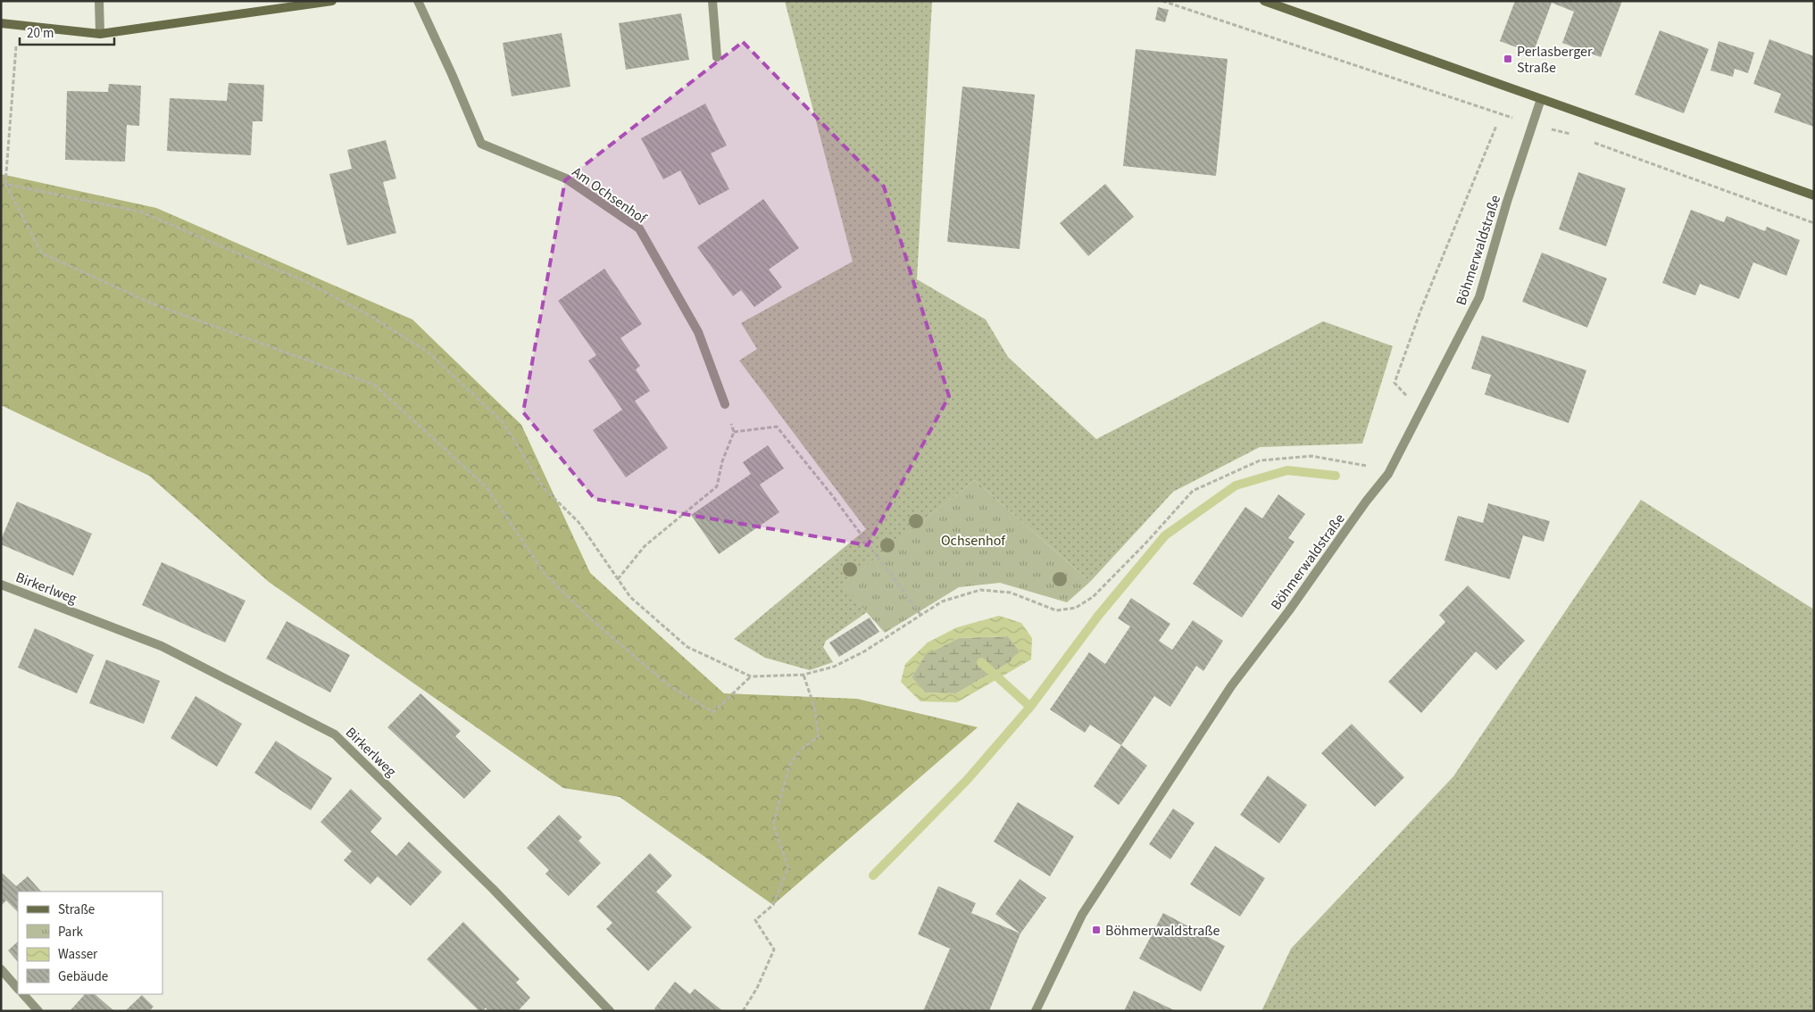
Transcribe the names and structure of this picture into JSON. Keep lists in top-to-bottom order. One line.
{"streets":{"street":["Am Ochsenhof","Böhmerwaldstraße","Birkerlweg"]},"parks":["Ochsenhof"],"places":{"transit":["Perlasberger Straße","Böhmerwaldstraße"]},"legend":["Straße","Park","Wasser","Gebäude"],"scale_bar":"20 m"}
